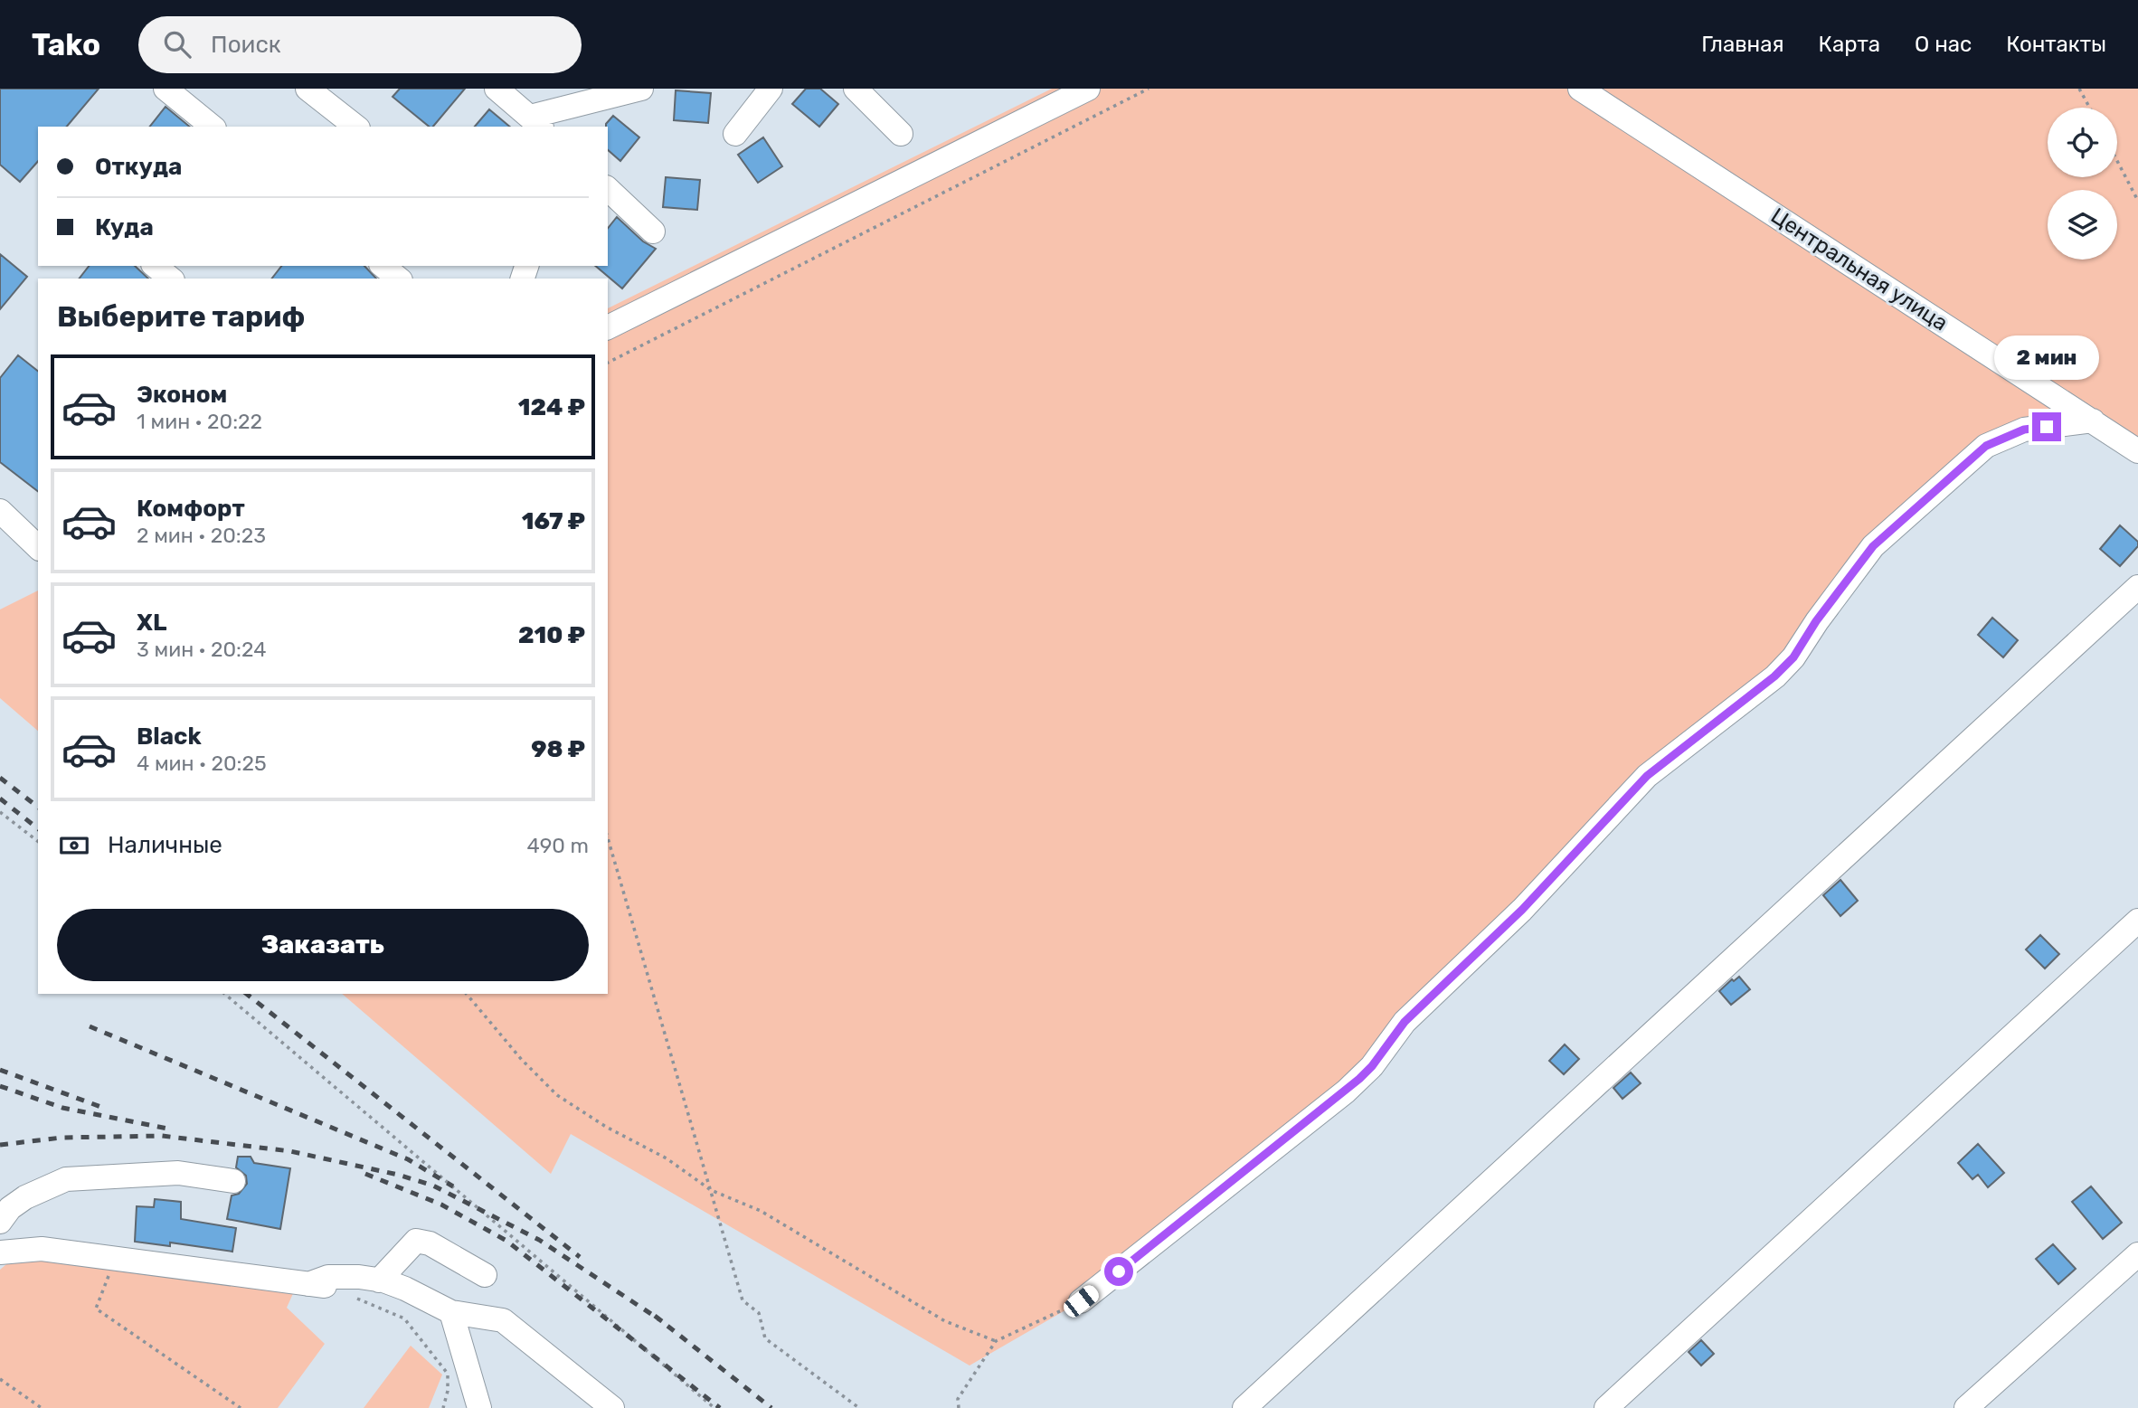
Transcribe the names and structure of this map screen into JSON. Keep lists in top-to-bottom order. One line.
{"streets":{"street":["Центральная улица"]},"page":{"header":"Tako","search":"Поиск","nav":["Главная","Карта","О нас","Контакты"],"banner":["Откуда","Куда"],"heading":"Выберите тариф","bubble":"2 мин","list":[{"name":"Эконом","note":"1 мин · 20:22","value":"124 ₽"},{"name":"Комфорт","note":"2 мин · 20:23","value":"167 ₽"},{"name":"XL","note":"3 мин · 20:24","value":"210 ₽"},{"name":"Black","note":"4 мин · 20:25","value":"98 ₽"}],"pay":["Наличные","490 m"],"buttons":"Заказать"}}
